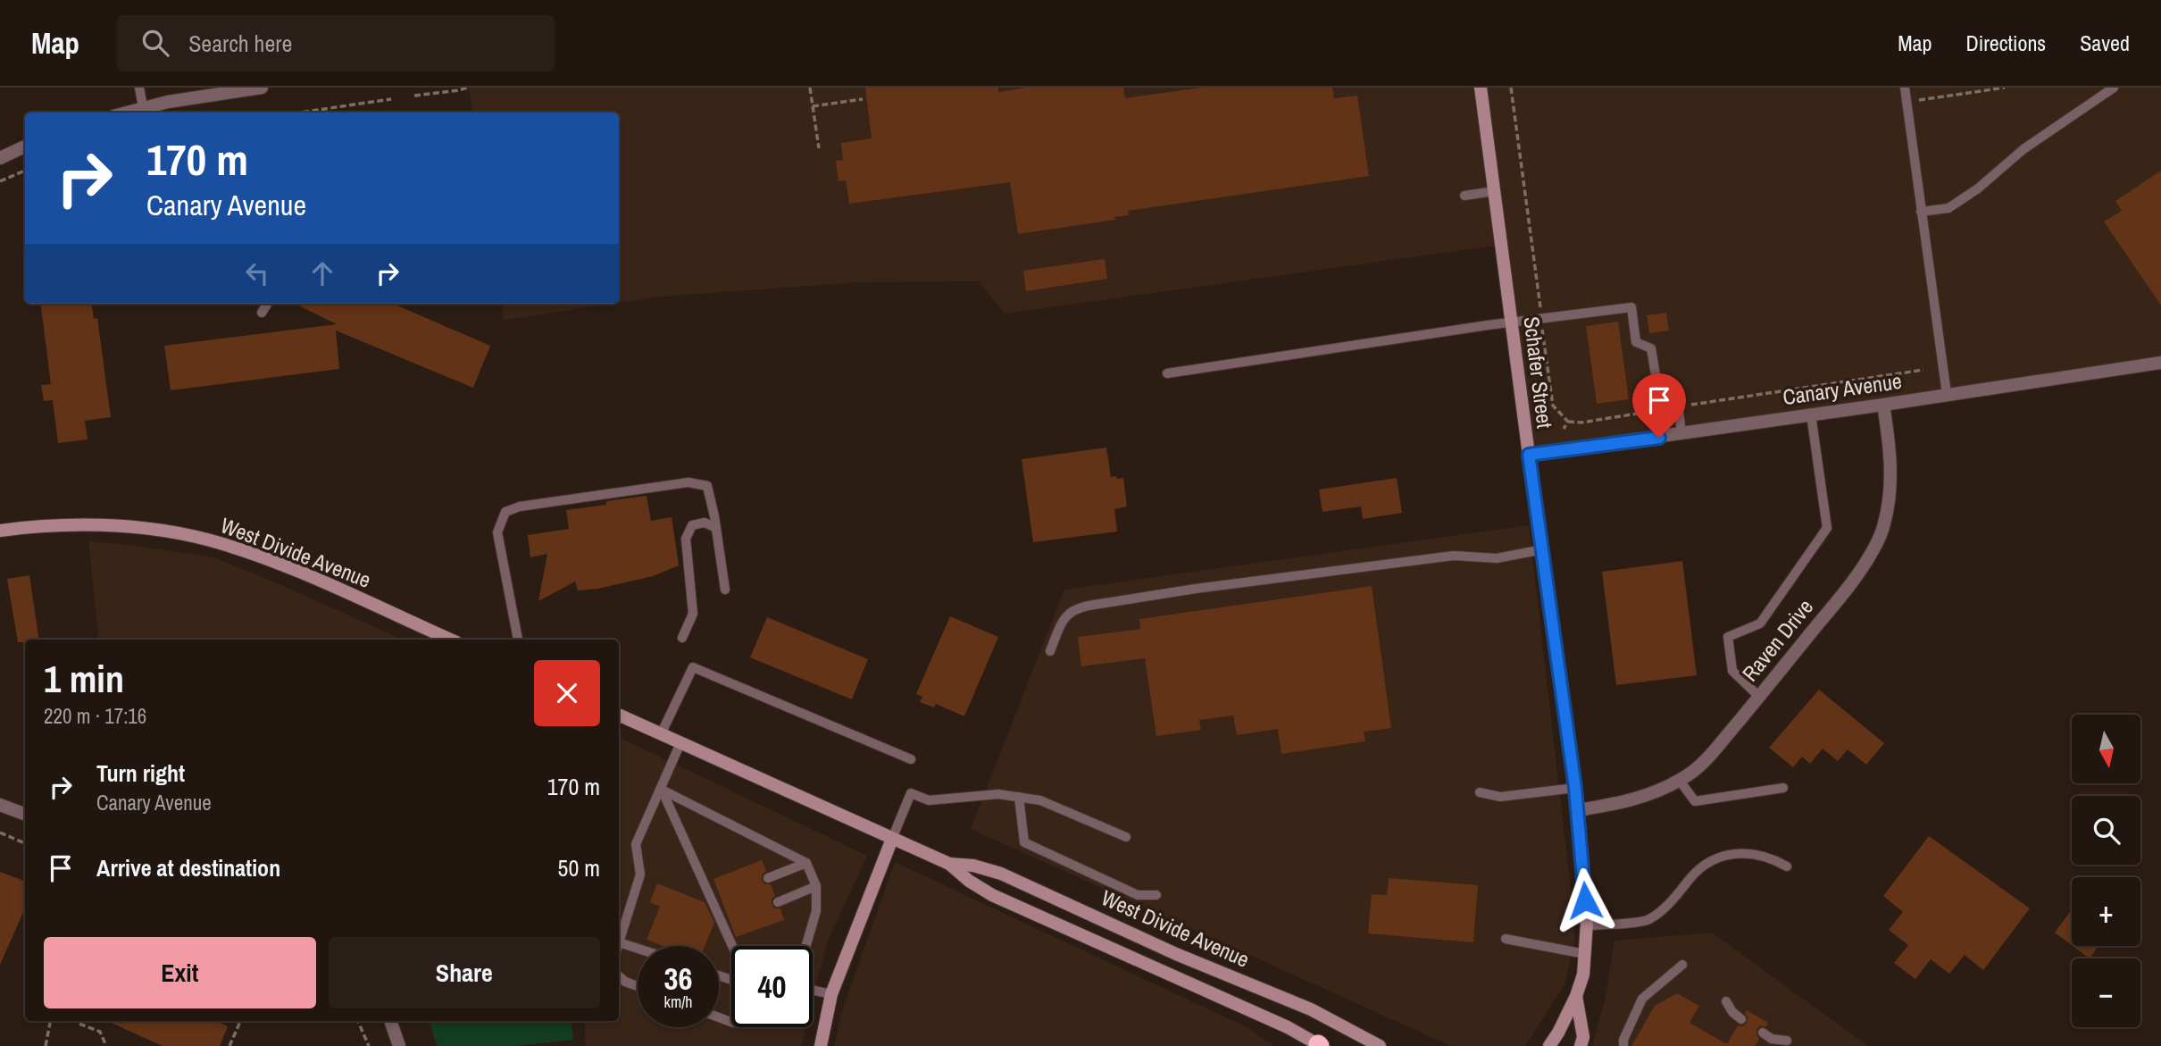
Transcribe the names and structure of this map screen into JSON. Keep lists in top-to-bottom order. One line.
{"streets":{"street":["Schafer Street","Canary Avenue","West Divide Avenue","Raven Drive"]},"crossings":[["Schafer Street","Canary Avenue"],["Schafer Street","Raven Drive"],["Canary Avenue","Raven Drive"]],"north":"bottom","page":{"header":"Map","search":"Search here","nav":["Map","Directions","Saved"],"turn":["170 m","Canary Avenue"],"heading":["1 min","220 m · 17:16"],"map_buttons":["+","−"],"list":[{"name":"Turn right","note":"Canary Avenue","value":"170 m"},{"name":"Arrive at destination","value":"50 m"}],"buttons":["Exit","Share"],"speed":"36 km/h","limit":"40"}}
